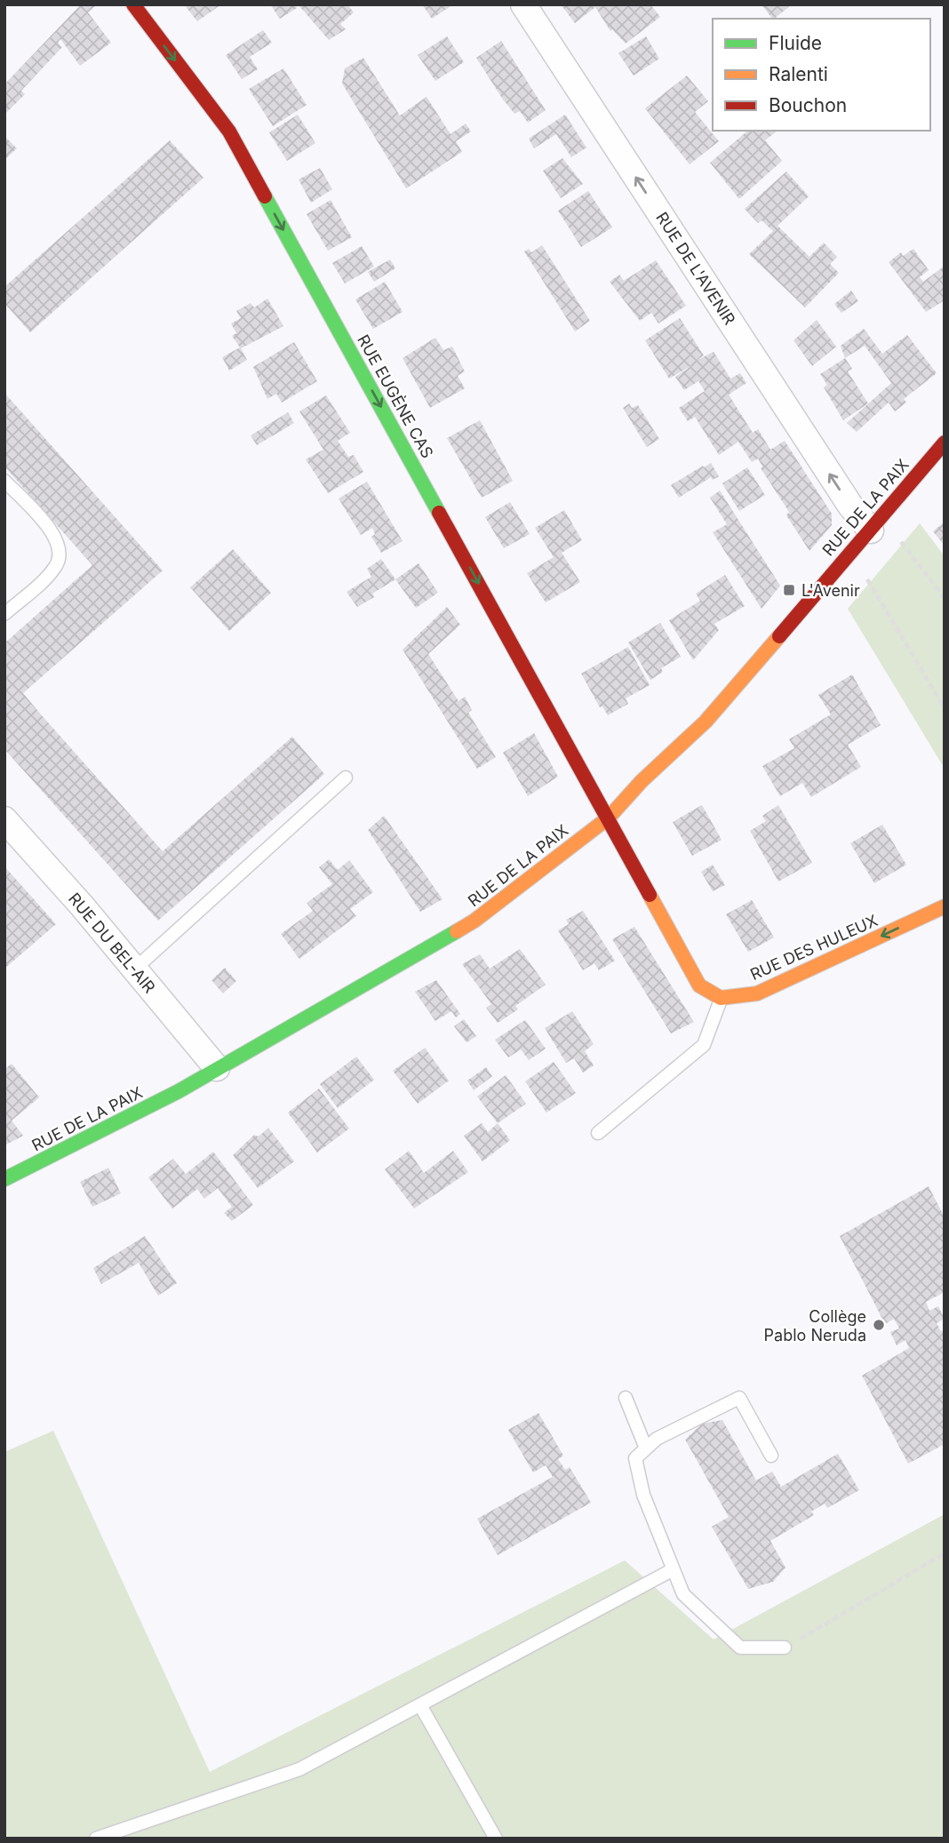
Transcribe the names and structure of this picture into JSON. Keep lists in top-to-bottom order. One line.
{"streets":{"street":["RUE DE L'AVENIR","RUE EUGÈNE CAS","RUE DE LA PAIX","RUE DU BEL-AIR","RUE DES HULEUX"]},"crossings":[["RUE DE L'AVENIR","RUE DE LA PAIX"],["RUE EUGÈNE CAS","RUE DE LA PAIX"],["RUE DE LA PAIX","RUE DU BEL-AIR"]],"one_way":["RUE DE L'AVENIR","RUE EUGÈNE CAS","RUE DES HULEUX"],"places":{"transit":["L'Avenir"],"other":["Collège Pablo Neruda"]},"legend":["Fluide","Ralenti","Bouchon"]}
